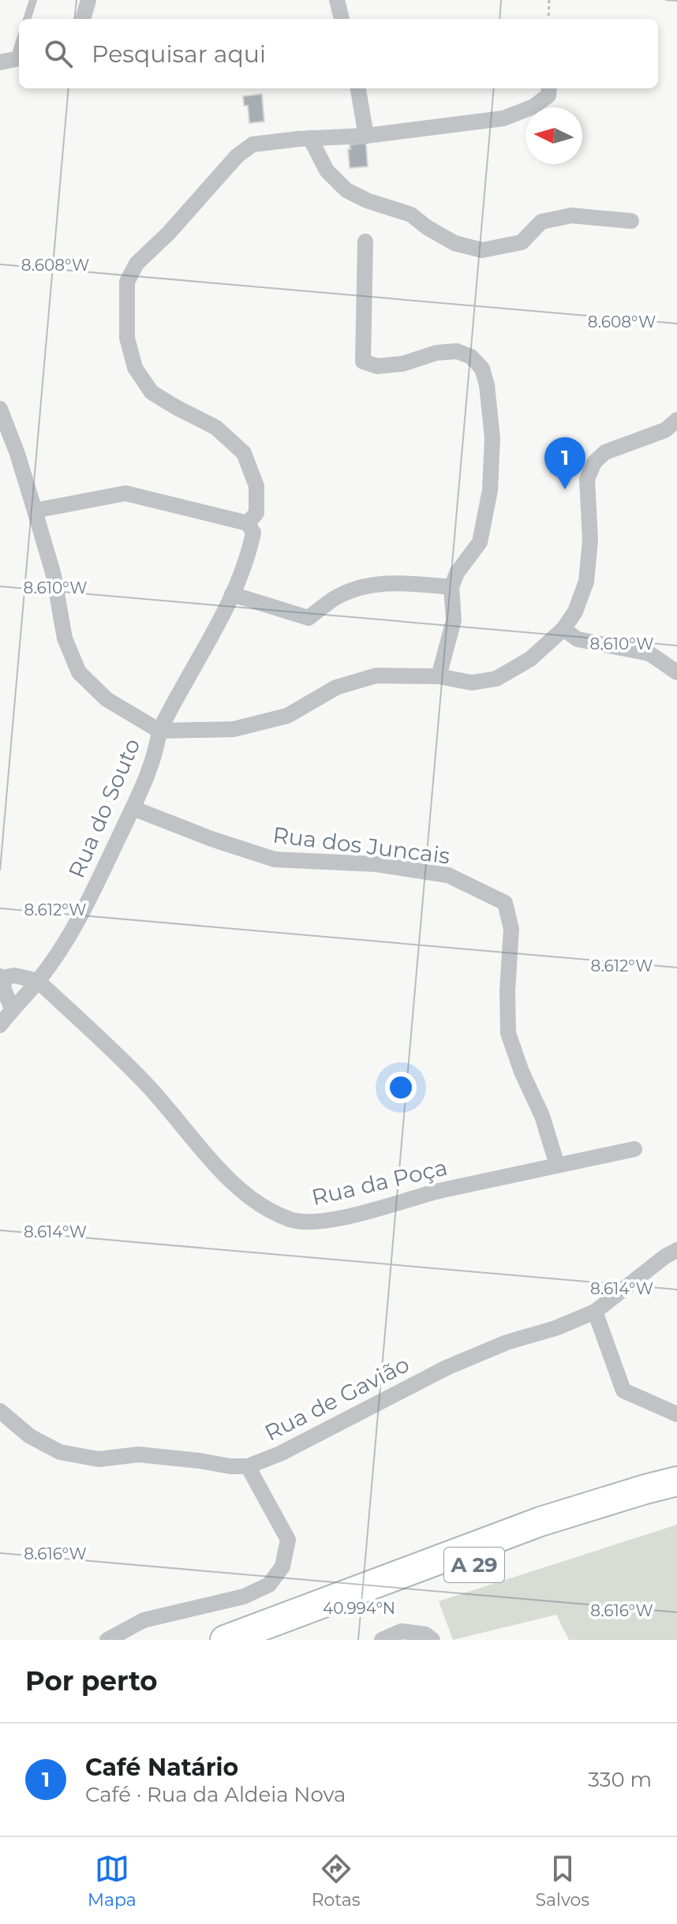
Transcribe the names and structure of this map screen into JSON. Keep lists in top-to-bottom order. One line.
{"streets":{"highway":["A 29"],"street":["Rua do Souto","Rua dos Juncais","Rua da Poça","Rua de Gavião"]},"crossings":[["Rua do Souto","Rua dos Juncais"],["Rua do Souto","Rua da Poça"],["Rua dos Juncais","Rua da Poça"]],"north":"left","page":{"search":"Pesquisar aqui","pins":"1","heading":"Por perto","list":[{"mark":"1","name":"Café Natário","note":"Café · Rua da Aldeia Nova","value":"330 m"}],"nav":["Mapa","Rotas","Salvos"]},"coordinates":["8.608°W","8.610°W","8.612°W","8.614°W","8.616°W","40.994°N"]}
